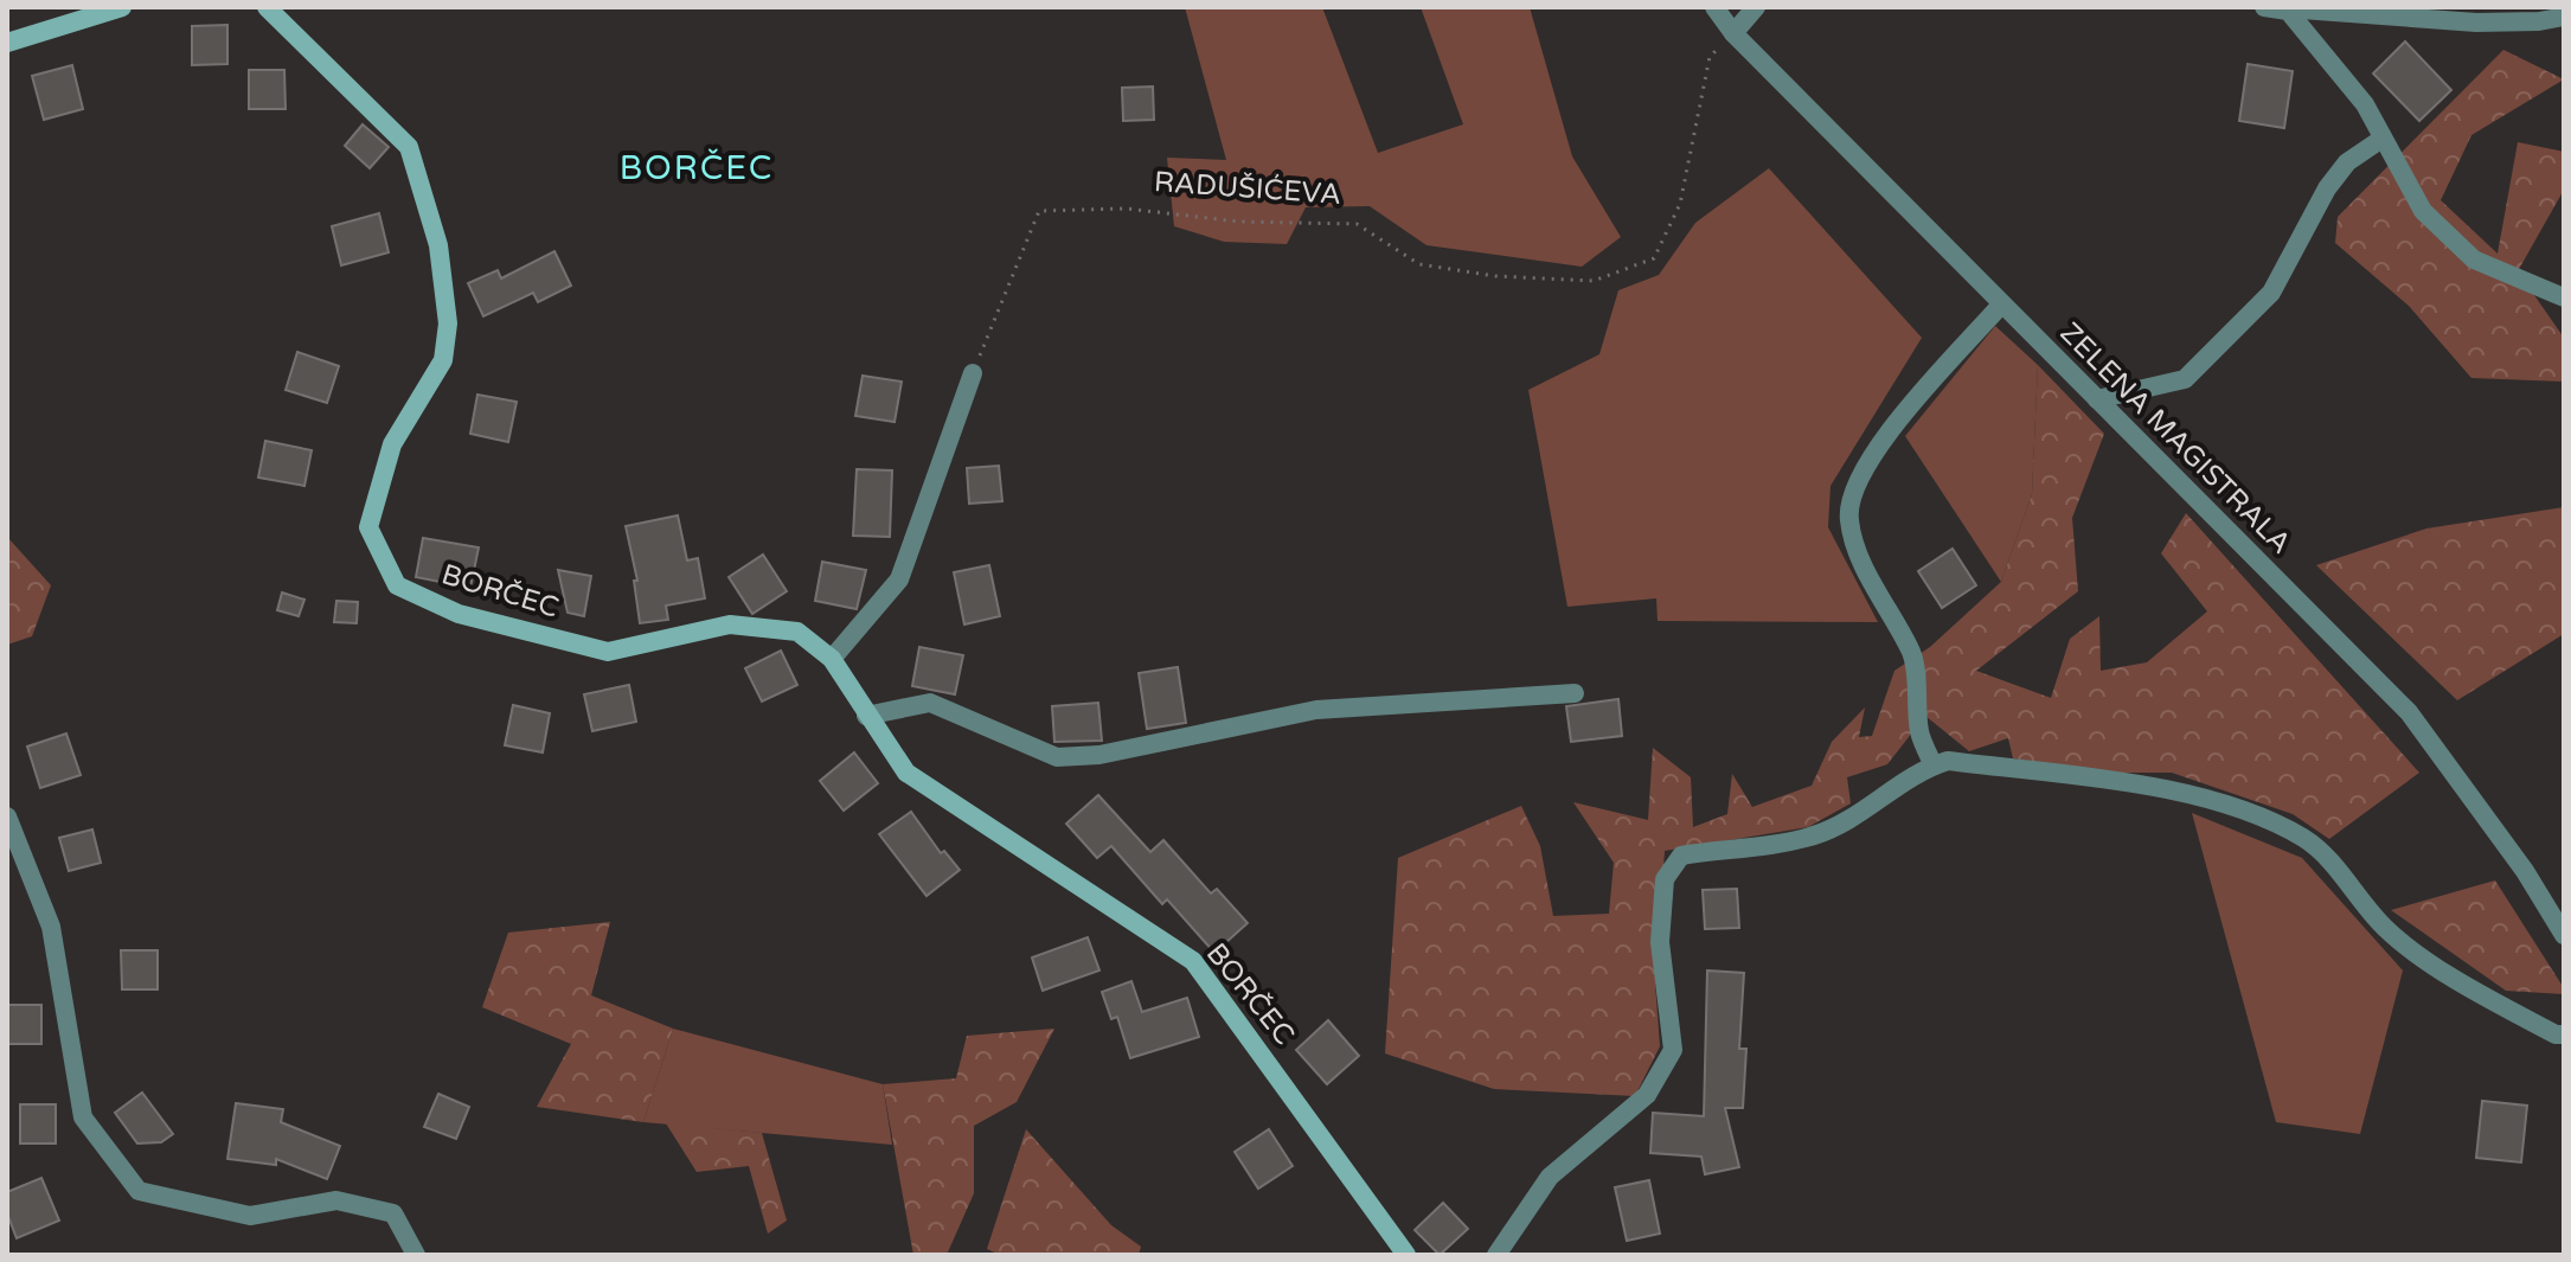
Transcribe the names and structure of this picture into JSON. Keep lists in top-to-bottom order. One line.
{"streets":{"street":["ZELENA MAGISTRALA","BORČEC"],"path":["RADUŠIĆEVA"]},"crossings":[["RADUŠIĆEVA","ZELENA MAGISTRALA"]],"districts":["BORČEC"]}
